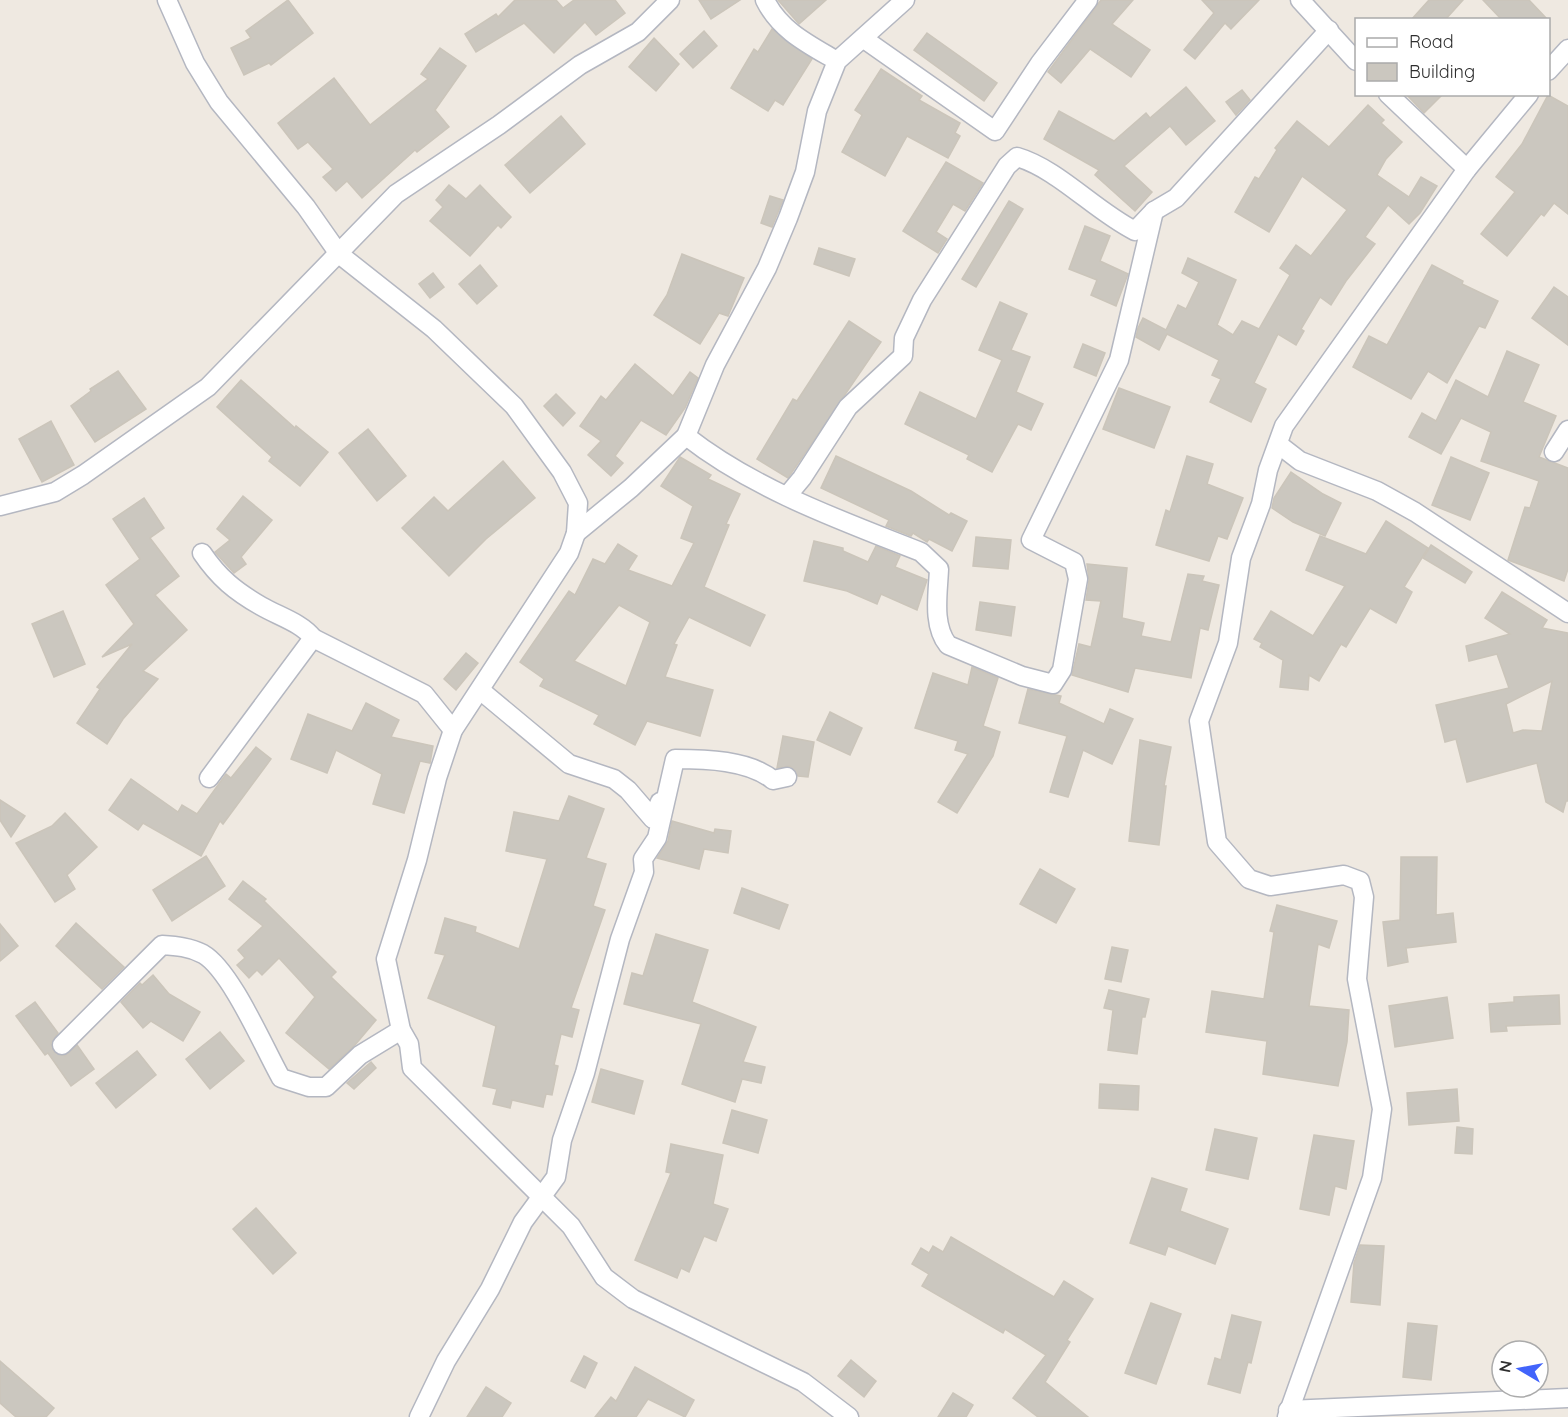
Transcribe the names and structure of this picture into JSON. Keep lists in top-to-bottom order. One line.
{"legend":["Road","Building"],"north":"left"}
